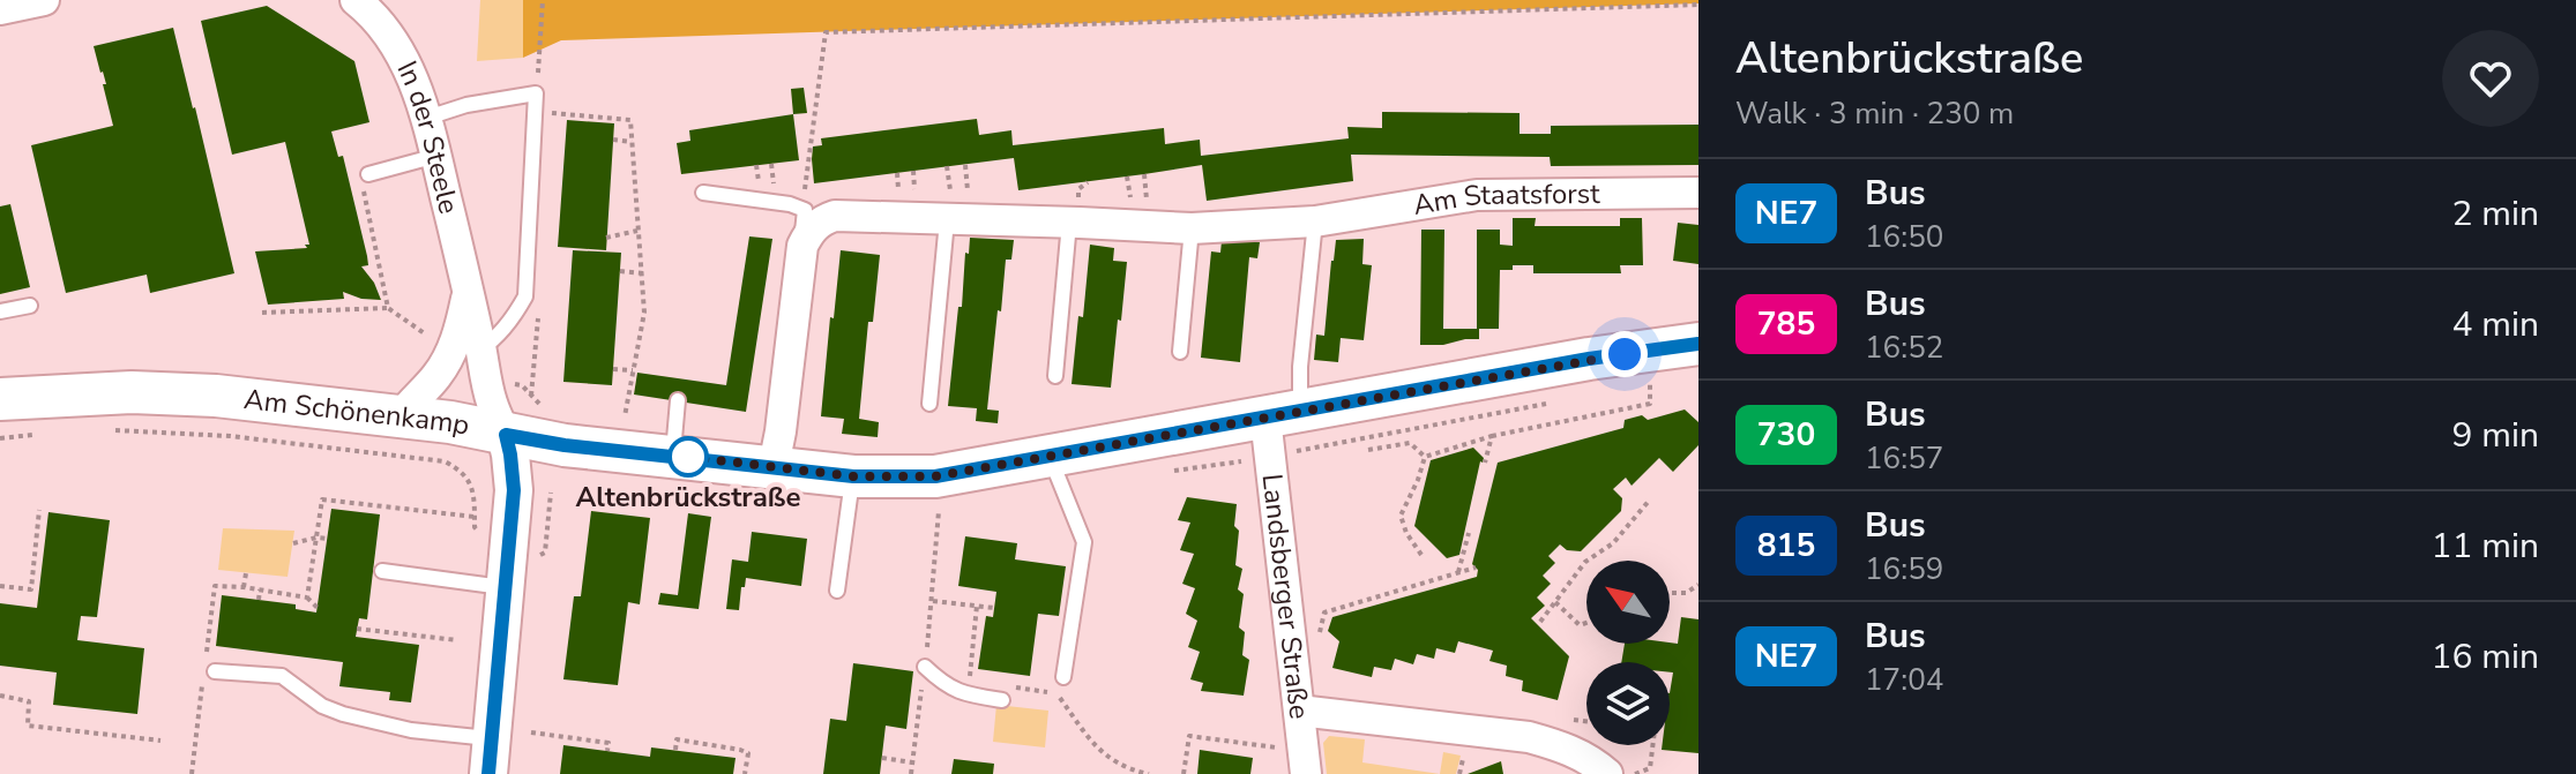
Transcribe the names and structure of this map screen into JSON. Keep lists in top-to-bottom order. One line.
{"streets":{"main road":["Am Schönenkamp"],"street":["In der Steele","Am Staatsforst","Landsberger Straße"]},"crossings":[["In der Steele","Am Schönenkamp"],["Am Schönenkamp","Landsberger Straße"]],"places":["Altenbrückstraße"],"lines":["bus line NE7"],"north":"top left","page":{"heading":["Altenbrückstraße","Walk · 3 min · 230 m"],"list":[{"mark":"NE7","name":"Bus","note":"16:50","value":"2 min"},{"mark":"785","name":"Bus","note":"16:52","value":"4 min"},{"mark":"730","name":"Bus","note":"16:57","value":"9 min"},{"mark":"815","name":"Bus","note":"16:59","value":"11 min"},{"mark":"NE7","name":"Bus","note":"17:04","value":"16 min"}]}}
